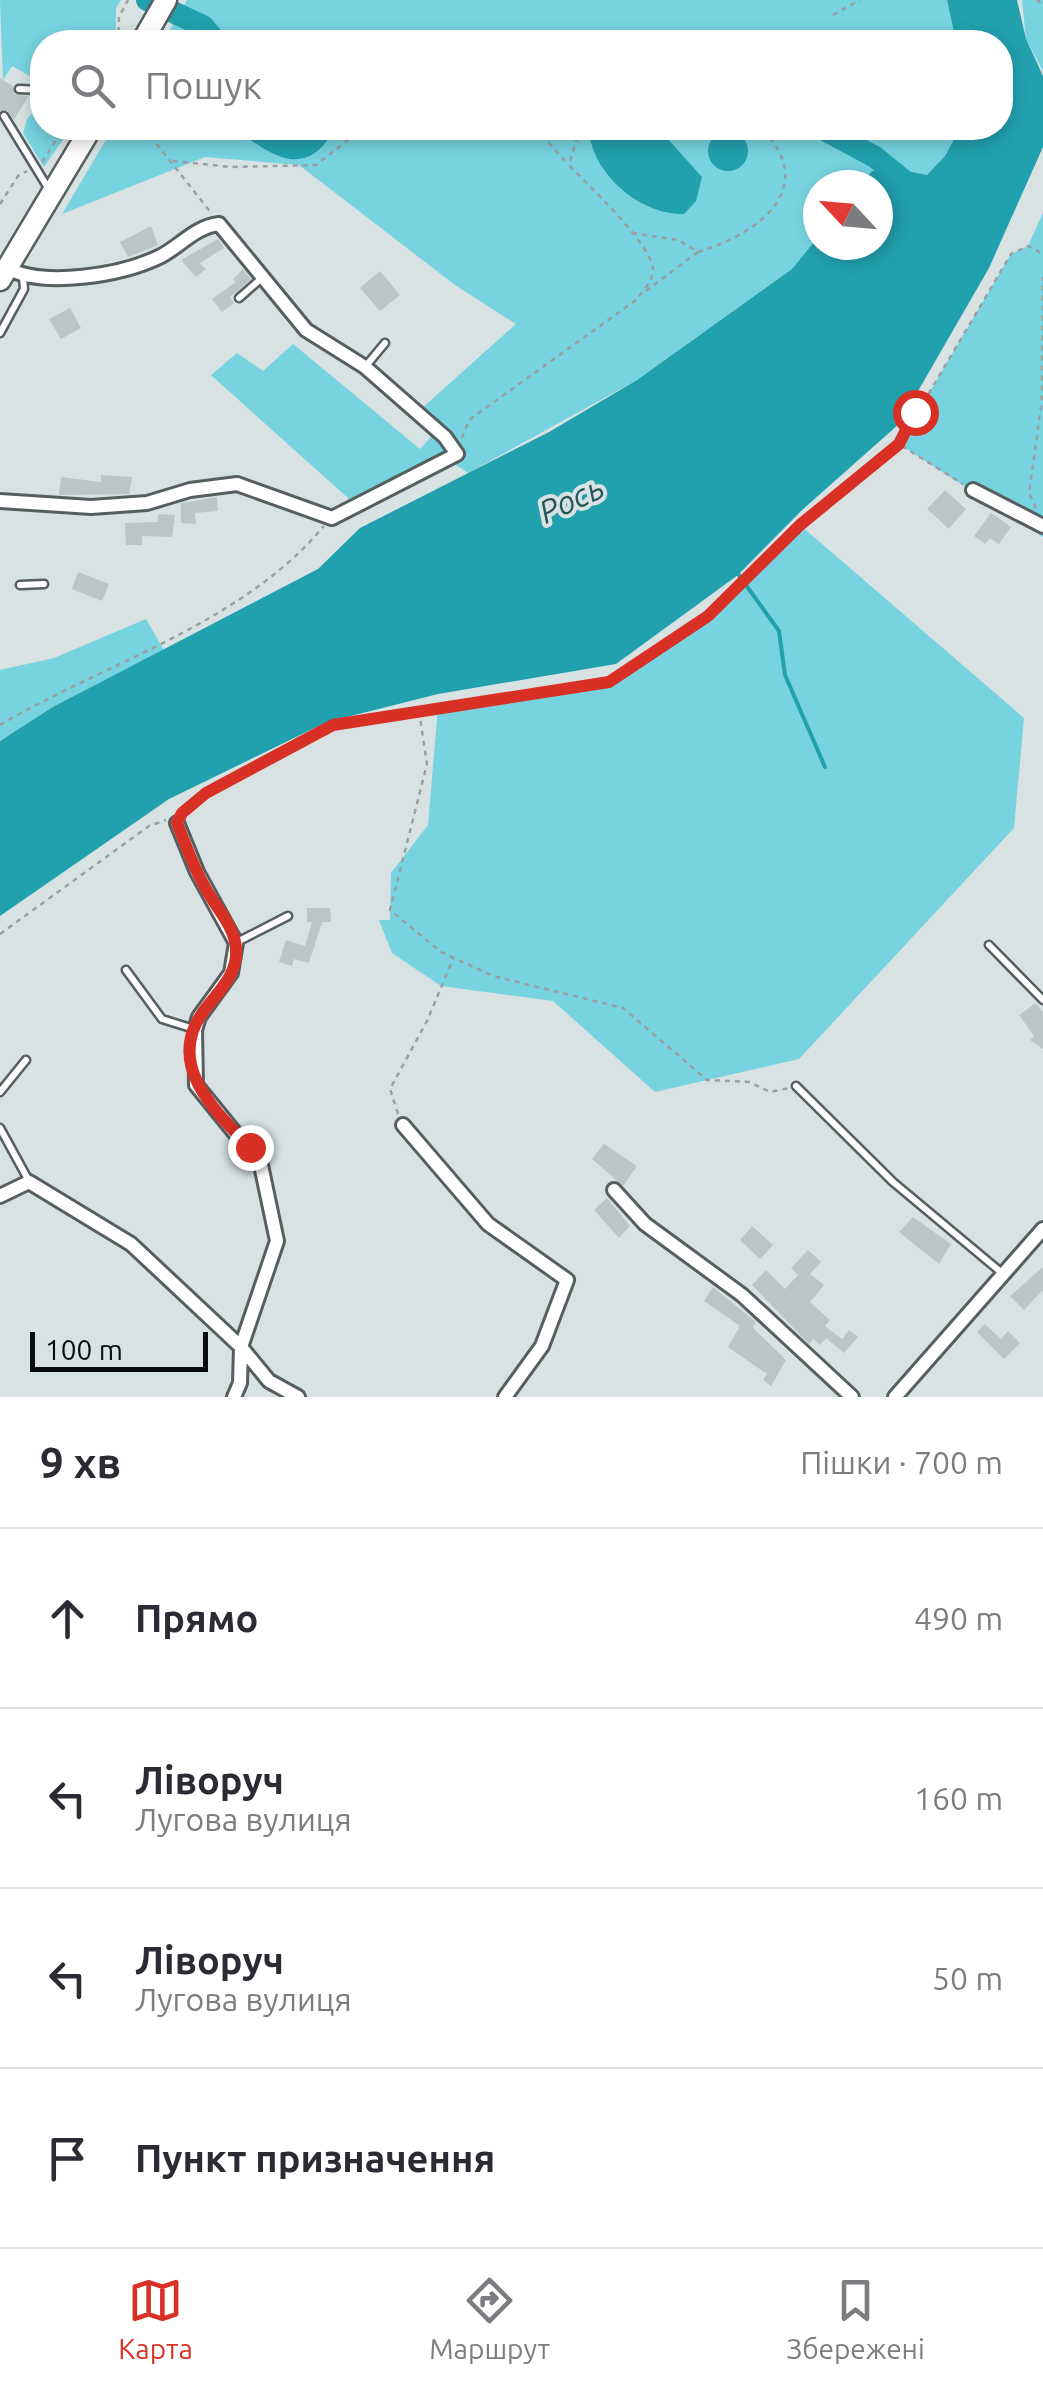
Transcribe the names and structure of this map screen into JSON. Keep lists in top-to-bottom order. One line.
{"water":["Рось"],"scale_bar":"100 m","north":"top left","page":{"search":"Пошук","scale":"100 m","heading":["9 хв","Пішки · 700 m"],"list":[["Прямо","490 m"],["Ліворуч","Лугова вулиця","160 m"],["Ліворуч","Лугова вулиця","50 m"],"Пункт призначення"],"nav":["Карта","Маршрут","Збережені"]}}
